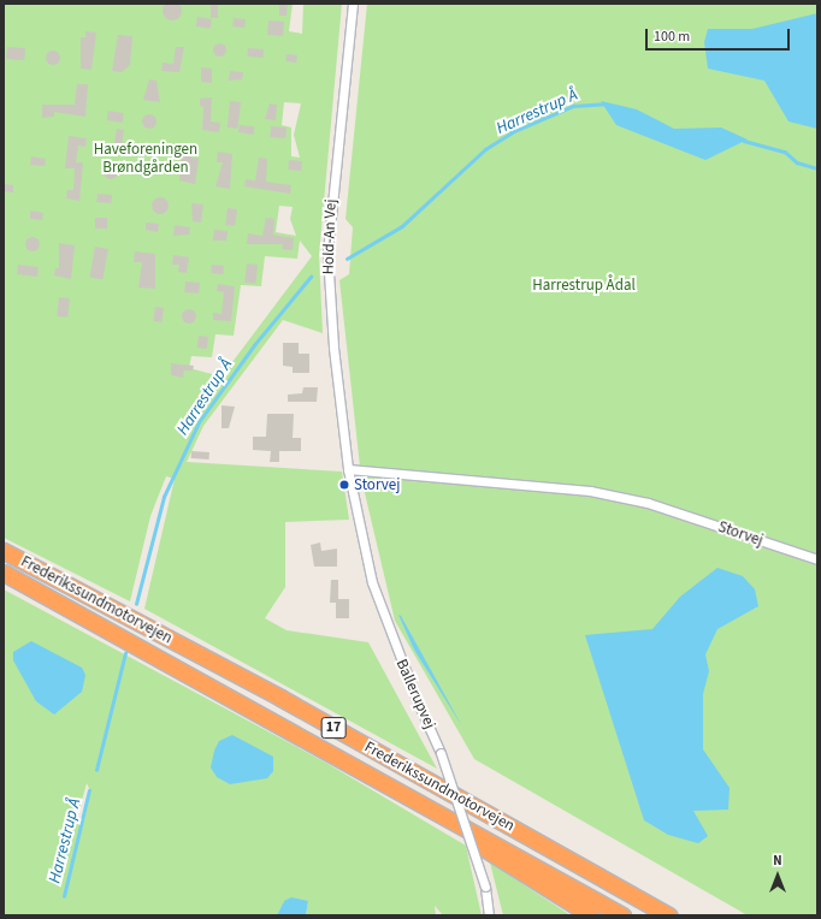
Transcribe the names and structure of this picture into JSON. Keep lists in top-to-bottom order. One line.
{"streets":{"highway":["Frederikssundmotorvejen","17"],"street":["Hold-An Vej","Storvej","Ballerupvej"]},"crossings":[["Hold-An Vej","Storvej"],["Hold-An Vej","Ballerupvej"],["Storvej","Ballerupvej"]],"water":["Harrestrup Å"],"parks":["Haveforeningen Brøndgården","Harrestrup Ådal"],"places":["Storvej"],"scale_bar":"100 m","north":"top"}
